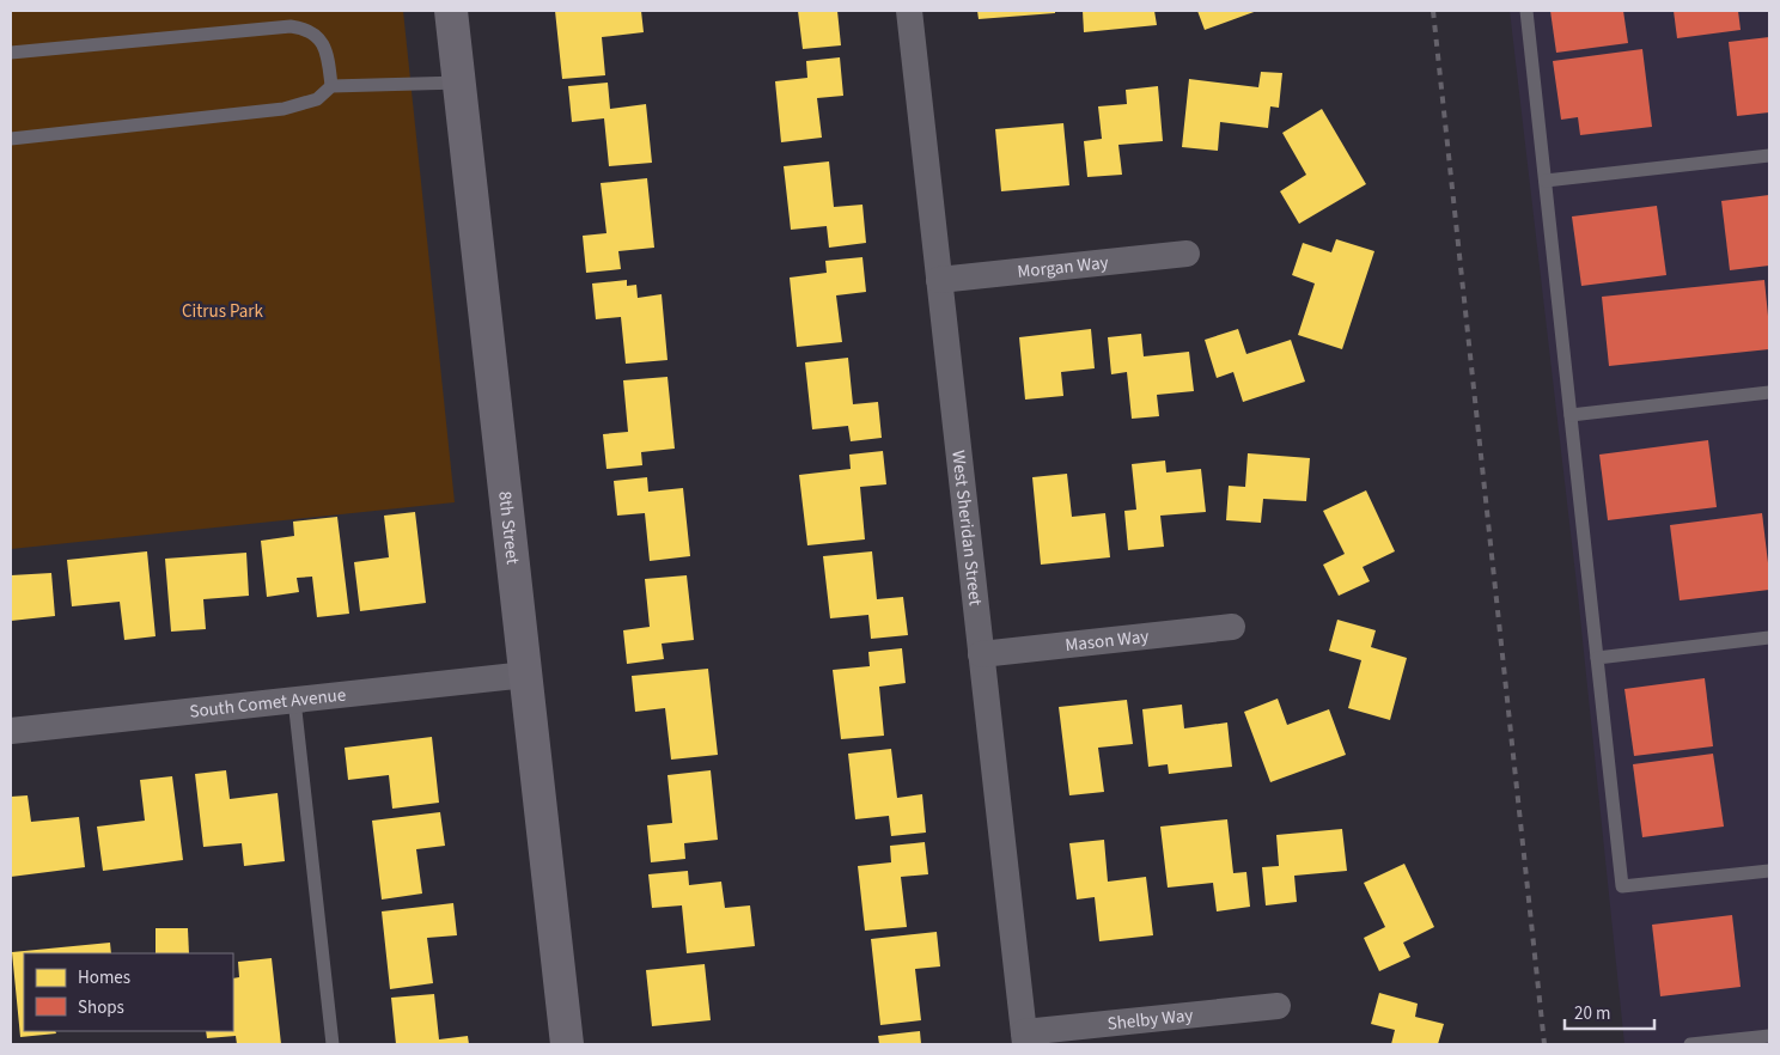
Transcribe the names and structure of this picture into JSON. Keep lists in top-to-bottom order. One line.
{"streets":{"street":["Morgan Way","8th Street","West Sheridan Street","Mason Way","South Comet Avenue","Shelby Way"]},"crossings":[["Morgan Way","West Sheridan Street"],["8th Street","South Comet Avenue"],["West Sheridan Street","Mason Way"],["West Sheridan Street","Shelby Way"]],"parks":["Citrus Park"],"legend":["Homes","Shops"],"scale_bar":"20 m"}
